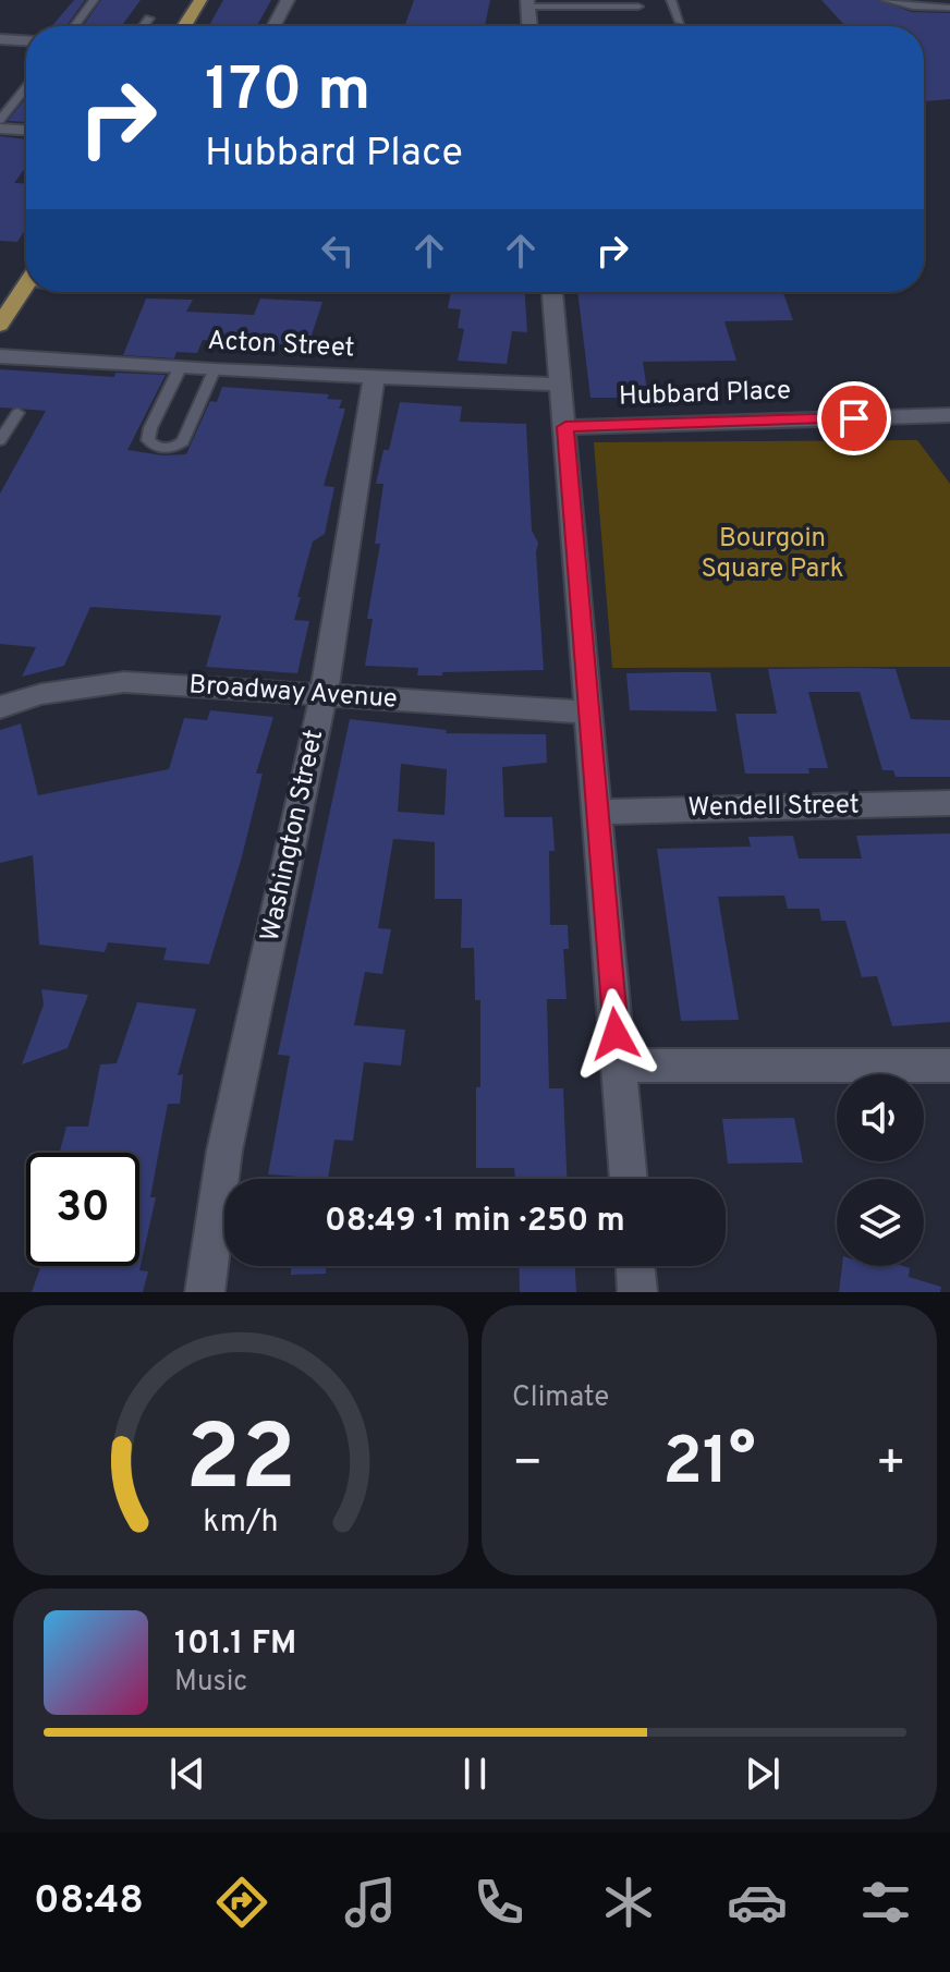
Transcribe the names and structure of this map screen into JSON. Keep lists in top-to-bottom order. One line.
{"streets":{"street":["Acton Street","Hubbard Place","Broadway Avenue","Wendell Street","Washington Street"]},"crossings":[["Acton Street","Washington Street"],["Broadway Avenue","Washington Street"]],"parks":["Bourgoin Square Park"],"page":{"turn":["170 m","Hubbard Place"],"limit":"30","trip":"08:49 · 1 min · 250 m","tile":"Climate","heat":["−","21°","+"],"song":["101.1 FM","Music"],"tabs":"08:48","gauge":["22","km/h"]}}
